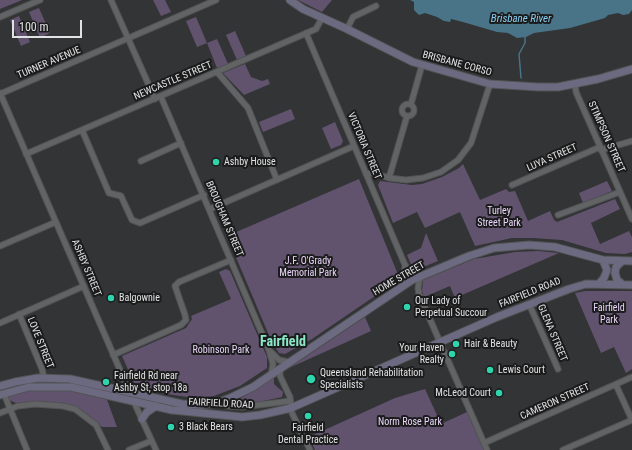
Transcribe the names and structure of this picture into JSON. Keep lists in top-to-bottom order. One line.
{"streets":{"main road":["BRISBANE CORSO","HOME STREET","FAIRFIELD ROAD"],"street":["TURNER AVENUE","NEWCASTLE STREET","STIMPSON STREET","VICTORIA STREET","LUYA STREET","BROUGHAM STREET","ASHBY STREET","GLENA STREET","LOVE STREET","CAMERON STREET"]},"crossings":[["TURNER AVENUE","ASHBY STREET"],["BRISBANE CORSO","NEWCASTLE STREET"],["BRISBANE CORSO","STIMPSON STREET"],["NEWCASTLE STREET","VICTORIA STREET"],["NEWCASTLE STREET","BROUGHAM STREET"],["NEWCASTLE STREET","ASHBY STREET"],["STIMPSON STREET","LUYA STREET"],["VICTORIA STREET","HOME STREET"],["BROUGHAM STREET","HOME STREET"],["ASHBY STREET","FAIRFIELD ROAD"],["HOME STREET","FAIRFIELD ROAD"],["FAIRFIELD ROAD","GLENA STREET"],["FAIRFIELD ROAD","LOVE STREET"]],"districts":["Fairfield"],"water":["Brisbane River"],"parks":["Turley Street Park","J.F. O'Grady Memorial Park","Fairfield Park","Robinson Park","Norm Rose Park"],"places":["Ashby House","Balgownie","Our Lady of Perpetual Succour","Hair & Beauty","Your Haven Realty","Lewis Court","Queensland Rehabilitation Specialists","Fairfield Rd near Ashby St, stop 18a","McLeod Court","Fairfield Dental Practice","3 Black Bears"],"scale_bar":"100 m"}
